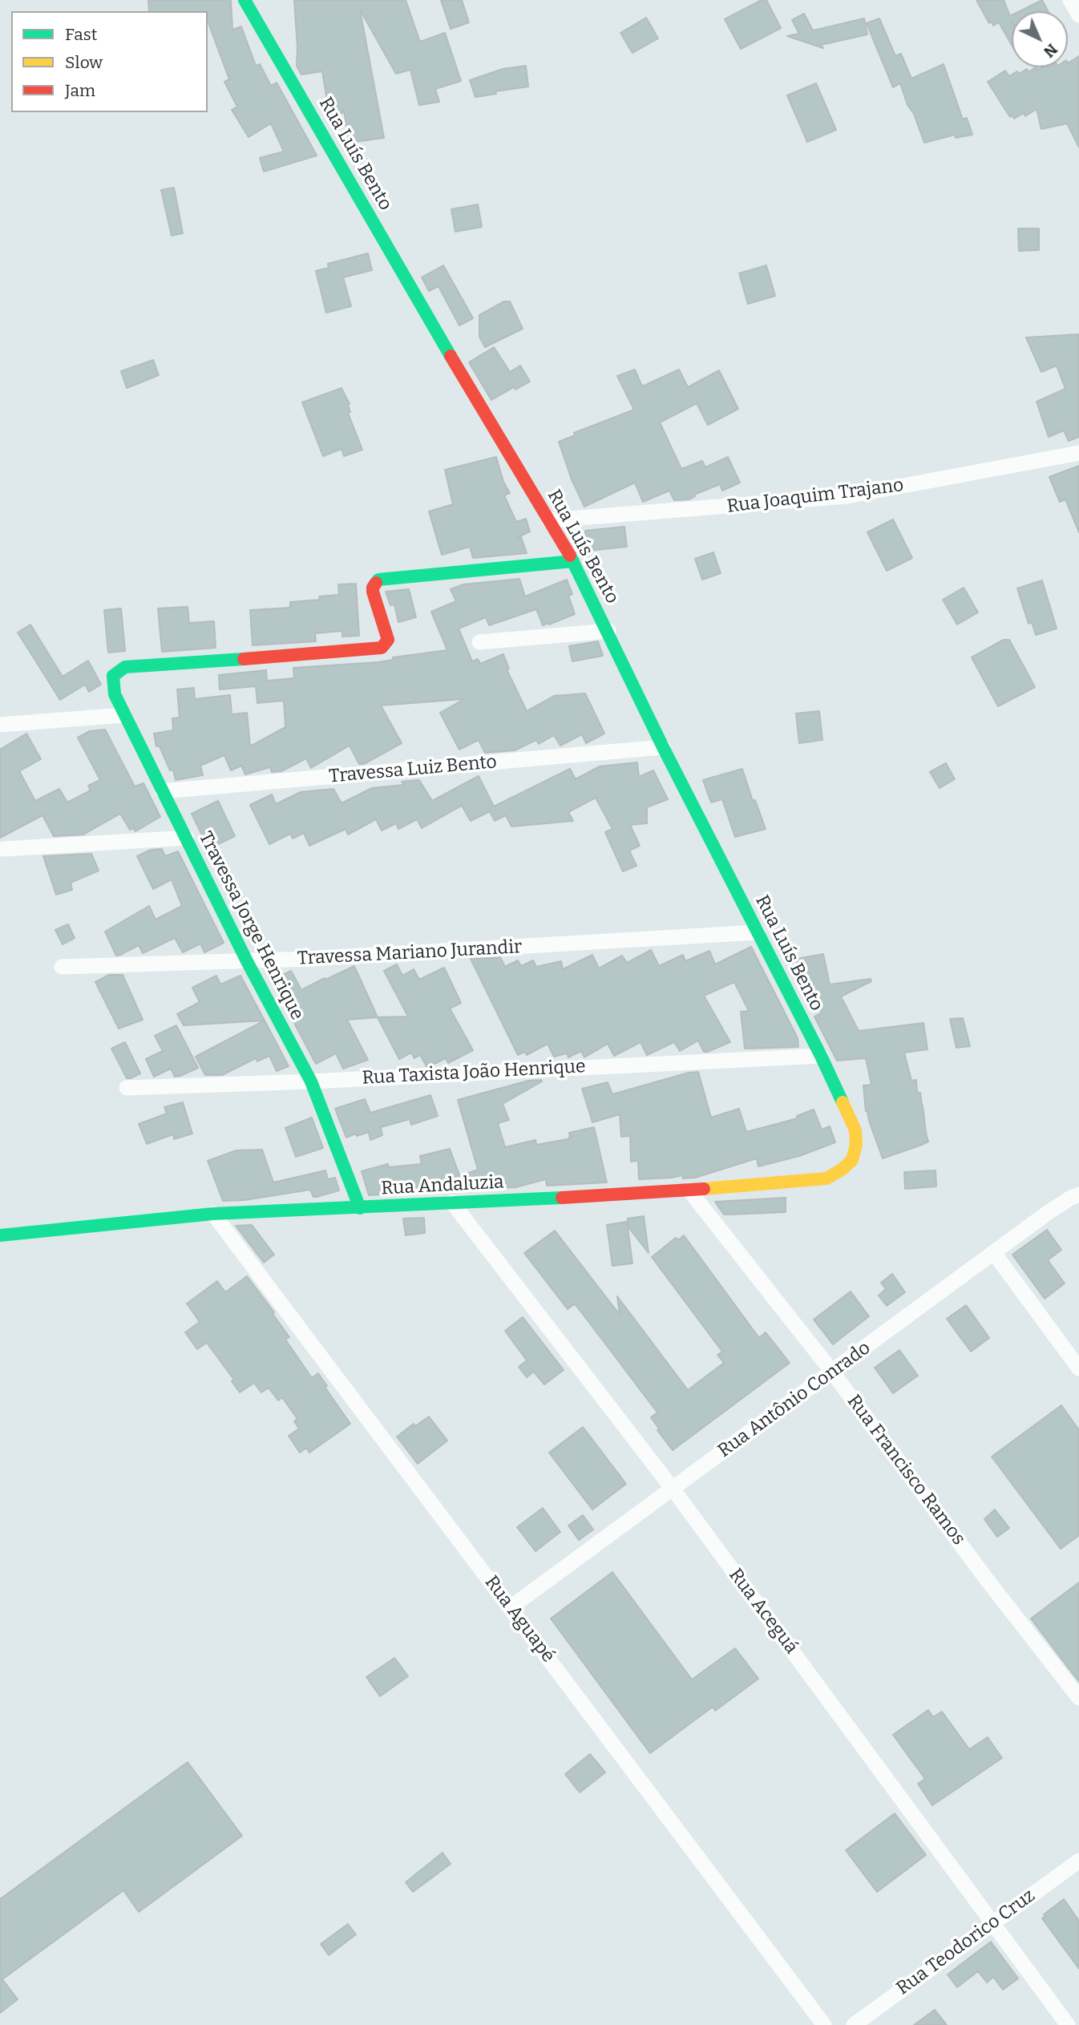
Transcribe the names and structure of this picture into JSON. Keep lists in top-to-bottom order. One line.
{"streets":{"street":["Rua Luís Bento","Rua Joaquim Trajano","Travessa Luiz Bento","Travessa Jorge Henrique","Travessa Mariano Jurandir","Rua Taxista João Henrique","Rua Andaluzia","Rua Antônio Conrado","Rua Francisco Ramos","Rua Aceguá","Rua Aguapé","Rua Teodorico Cruz"]},"crossings":[["Rua Luís Bento","Rua Joaquim Trajano"],["Rua Luís Bento","Travessa Luiz Bento"],["Rua Luís Bento","Travessa Jorge Henrique"],["Rua Luís Bento","Travessa Mariano Jurandir"],["Rua Luís Bento","Rua Taxista João Henrique"],["Rua Luís Bento","Rua Andaluzia"],["Travessa Luiz Bento","Travessa Jorge Henrique"],["Travessa Jorge Henrique","Travessa Mariano Jurandir"],["Travessa Jorge Henrique","Rua Taxista João Henrique"],["Travessa Jorge Henrique","Rua Andaluzia"],["Rua Andaluzia","Rua Francisco Ramos"],["Rua Andaluzia","Rua Aceguá"],["Rua Andaluzia","Rua Aguapé"],["Rua Antônio Conrado","Rua Francisco Ramos"],["Rua Antônio Conrado","Rua Aceguá"],["Rua Antônio Conrado","Rua Aguapé"],["Rua Aceguá","Rua Teodorico Cruz"]],"legend":["Fast","Slow","Jam"],"north":"bottom right"}
